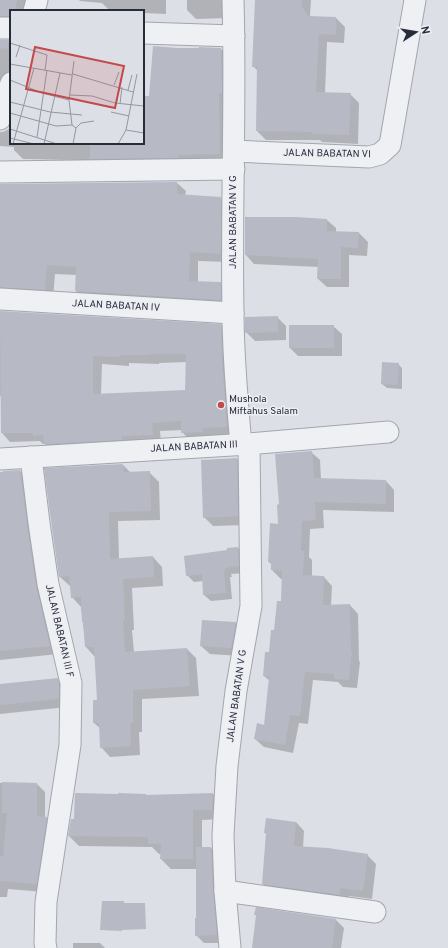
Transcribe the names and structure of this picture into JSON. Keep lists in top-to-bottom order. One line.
{"streets":{"street":["JALAN BABATAN VI","JALAN BABATAN V G","JALAN BABATAN IV","JALAN BABATAN III","JALAN BABATAN III F"]},"crossings":[["JALAN BABATAN VI","JALAN BABATAN V G"],["JALAN BABATAN V G","JALAN BABATAN IV"],["JALAN BABATAN V G","JALAN BABATAN III"],["JALAN BABATAN III","JALAN BABATAN III F"]],"places":["Mushola Miftahus Salam"],"north":"right"}
